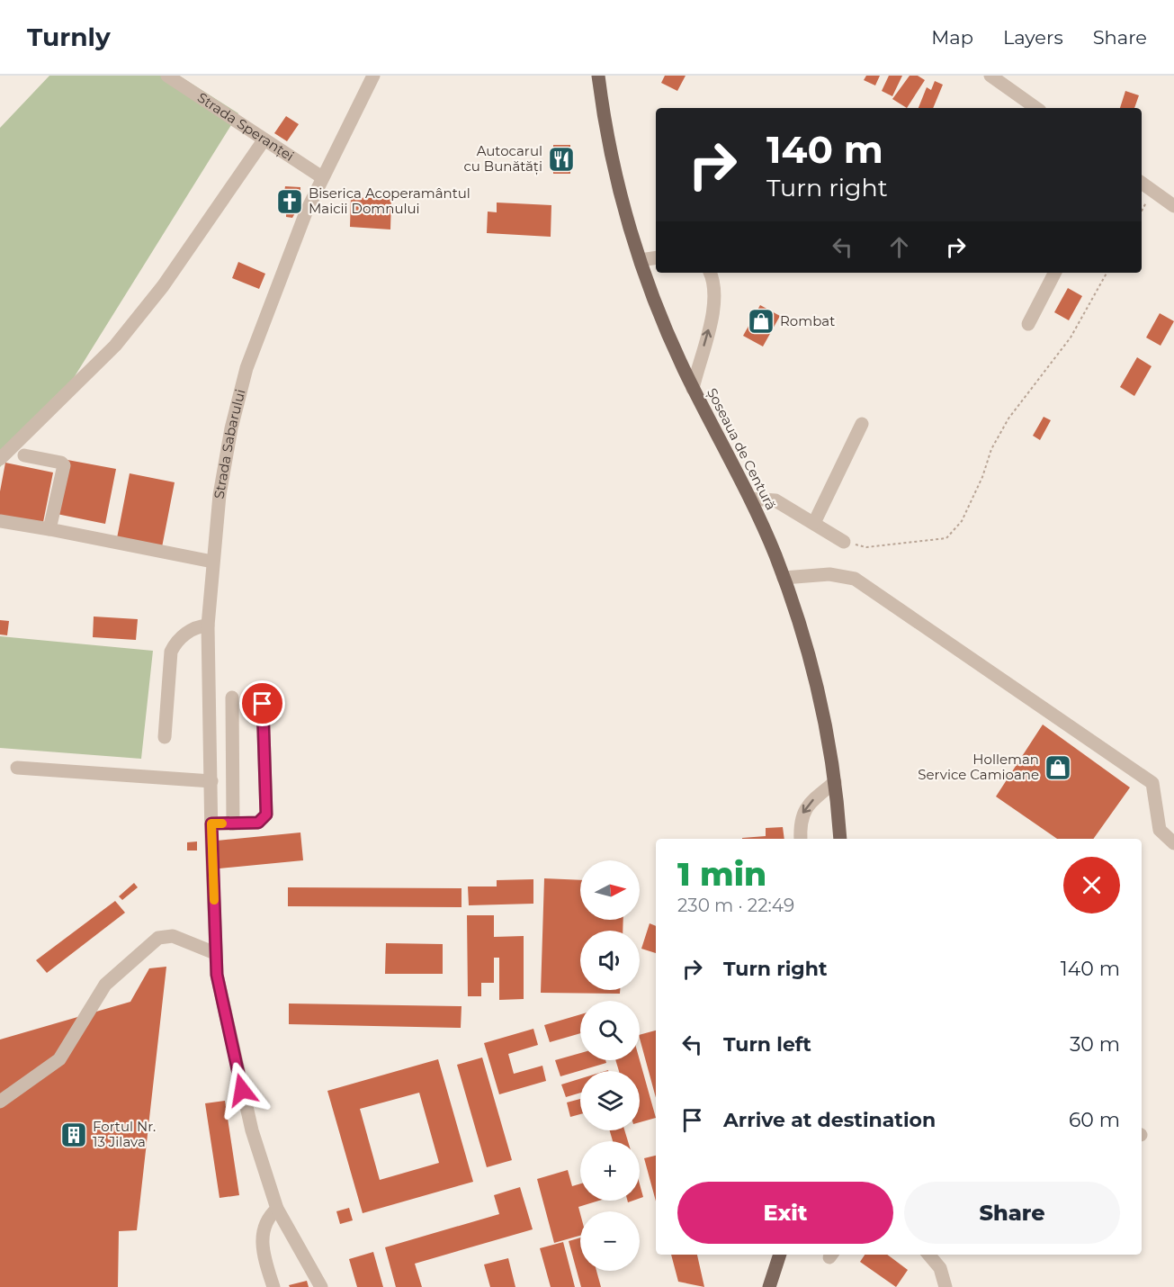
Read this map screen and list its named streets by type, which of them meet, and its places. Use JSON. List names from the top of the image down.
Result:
{
  "streets": {
    "main road": ["Șoseaua de Centură"],
    "street": ["Strada Speranței", "Strada Sabarului"]
  },
  "crossings": [
    ["Strada Speranței", "Strada Sabarului"]
  ],
  "places": {
    "restaurant": ["Autocarul cu Bunătăți"],
    "church": ["Biserica Acoperamântul Maicii Domnului"],
    "shop": ["Rombat", "Holleman Service Camioane"],
    "building": ["Fortul Nr. 13 Jilava"]
  },
  "north": "right",
  "page": {
    "header": "Turnly",
    "nav": ["Map", "Layers", "Share"],
    "turn": ["140 m", "Turn right"],
    "heading": ["1 min", "230 m · 22:49"],
    "map_buttons": ["+", "−"],
    "list": [
      {
        "name": "Turn right",
        "value": "140 m"
      },
      {
        "name": "Turn left",
        "value": "30 m"
      },
      {
        "name": "Arrive at destination",
        "value": "60 m"
      }
    ],
    "buttons": ["Exit", "Share"]
  }
}
